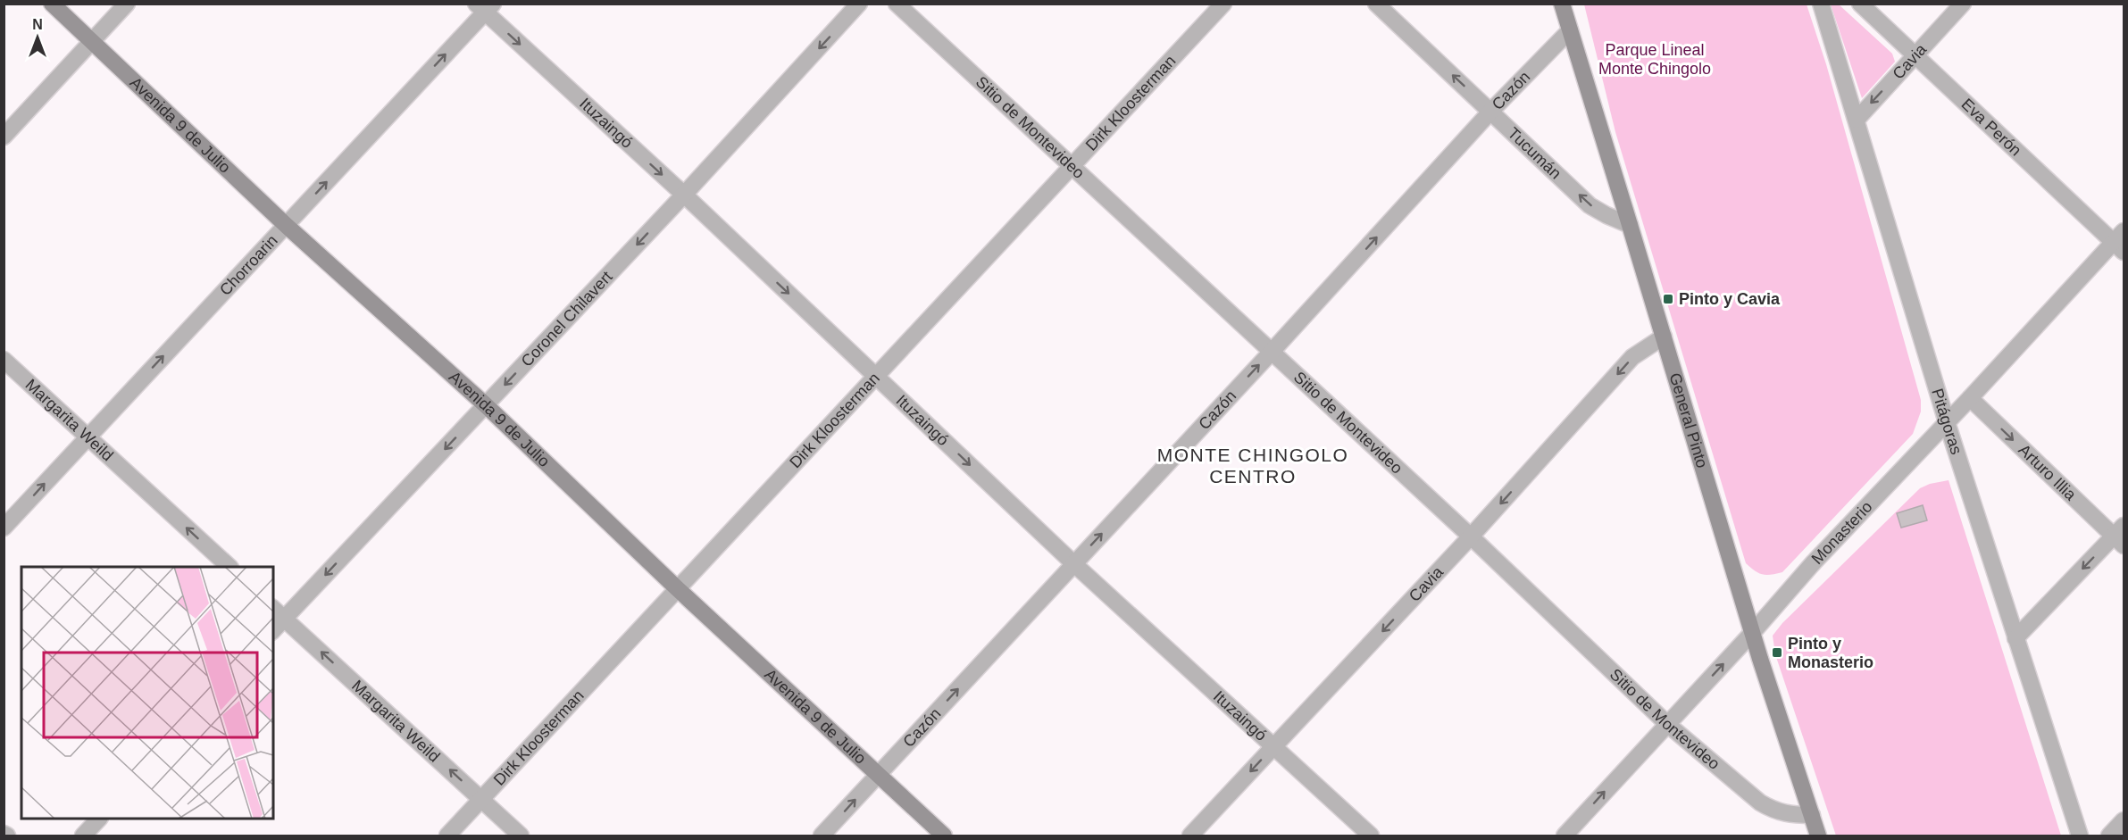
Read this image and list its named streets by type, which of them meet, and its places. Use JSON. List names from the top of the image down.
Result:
{
  "streets": {
    "street": [
      "Cavia",
      "Cazón",
      "Dirk Kloosterman",
      "Ituzaingó",
      "Avenida 9 de Julio",
      "Sitio de Montevideo",
      "Eva Perón",
      "Tucumán",
      "Chorroarin",
      "Coronel Chilavert",
      "Margarita Weild",
      "General Pinto",
      "Pitágoras",
      "Arturo Illia",
      "Monasterio"
    ]
  },
  "crossings": [
    ["Cavia", "Ituzaingó"],
    ["Cavia", "Sitio de Montevideo"],
    ["Cavia", "Eva Perón"],
    ["Cavia", "General Pinto"],
    ["Cavia", "Pitágoras"],
    ["Cazón", "Ituzaingó"],
    ["Cazón", "Avenida 9 de Julio"],
    ["Cazón", "Sitio de Montevideo"],
    ["Cazón", "Tucumán"],
    ["Cazón", "General Pinto"],
    ["Dirk Kloosterman", "Ituzaingó"],
    ["Dirk Kloosterman", "Avenida 9 de Julio"],
    ["Dirk Kloosterman", "Sitio de Montevideo"],
    ["Dirk Kloosterman", "Margarita Weild"],
    ["Ituzaingó", "Chorroarin"],
    ["Ituzaingó", "Coronel Chilavert"],
    ["Avenida 9 de Julio", "Chorroarin"],
    ["Avenida 9 de Julio", "Coronel Chilavert"],
    ["Sitio de Montevideo", "General Pinto"],
    ["Sitio de Montevideo", "Monasterio"],
    ["Eva Perón", "Monasterio"],
    ["Tucumán", "General Pinto"],
    ["Chorroarin", "Margarita Weild"],
    ["Coronel Chilavert", "Margarita Weild"],
    ["General Pinto", "Monasterio"],
    ["Pitágoras", "Monasterio"],
    ["Arturo Illia", "Monasterio"]
  ],
  "one_way": [
    "Cavia",
    "Cazón",
    "Ituzaingó",
    "Tucumán",
    "Chorroarin",
    "Coronel Chilavert",
    "Margarita Weild",
    "Arturo Illia"
  ],
  "districts": ["MONTE CHINGOLO CENTRO"],
  "parks": ["Parque Lineal Monte Chingolo"],
  "places": {
    "transit": ["Pinto y Cavia", "Pinto y Monasterio"]
  },
  "north": "top"
}
